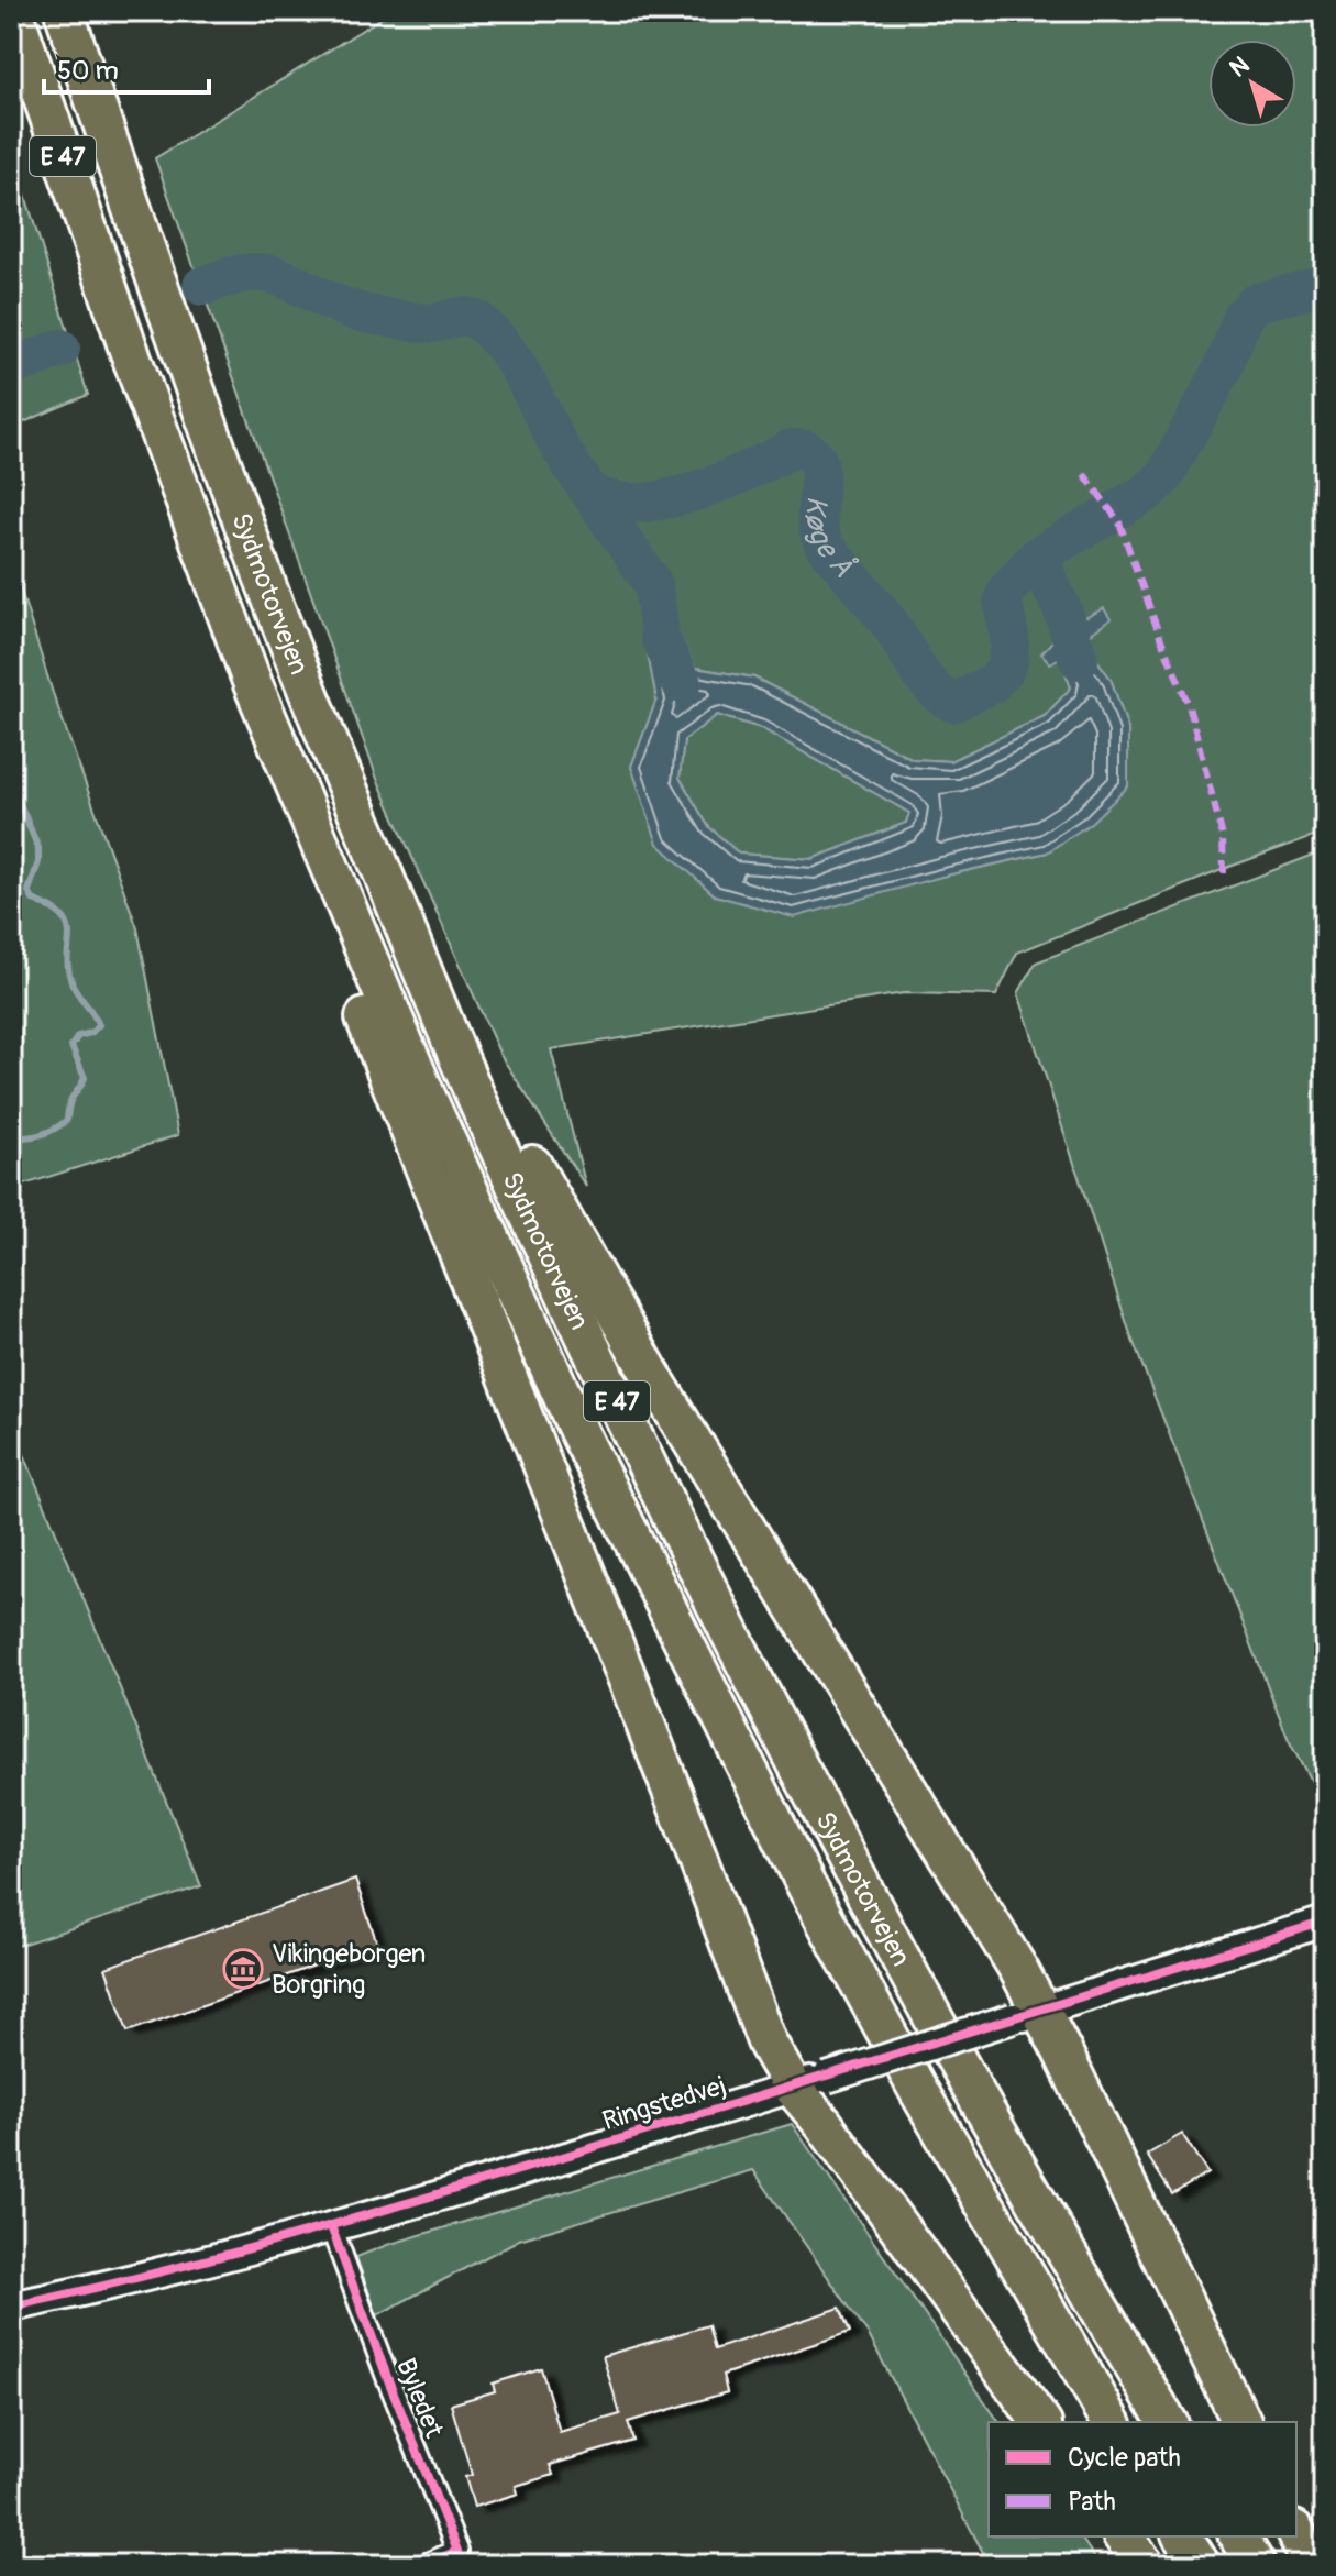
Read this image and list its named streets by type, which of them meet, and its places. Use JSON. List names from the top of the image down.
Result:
{
  "streets": {
    "highway": ["E 47", "Sydmotorvejen"],
    "main road": ["Ringstedvej"],
    "street": ["Byledet"]
  },
  "crossings": [
    ["Ringstedvej", "Byledet"]
  ],
  "water": ["Køge Å"],
  "places": {
    "museum": ["Vikingeborgen Borgring"]
  },
  "legend": ["Cycle path", "Path"],
  "scale_bar": "50 m",
  "north": "top left"
}
